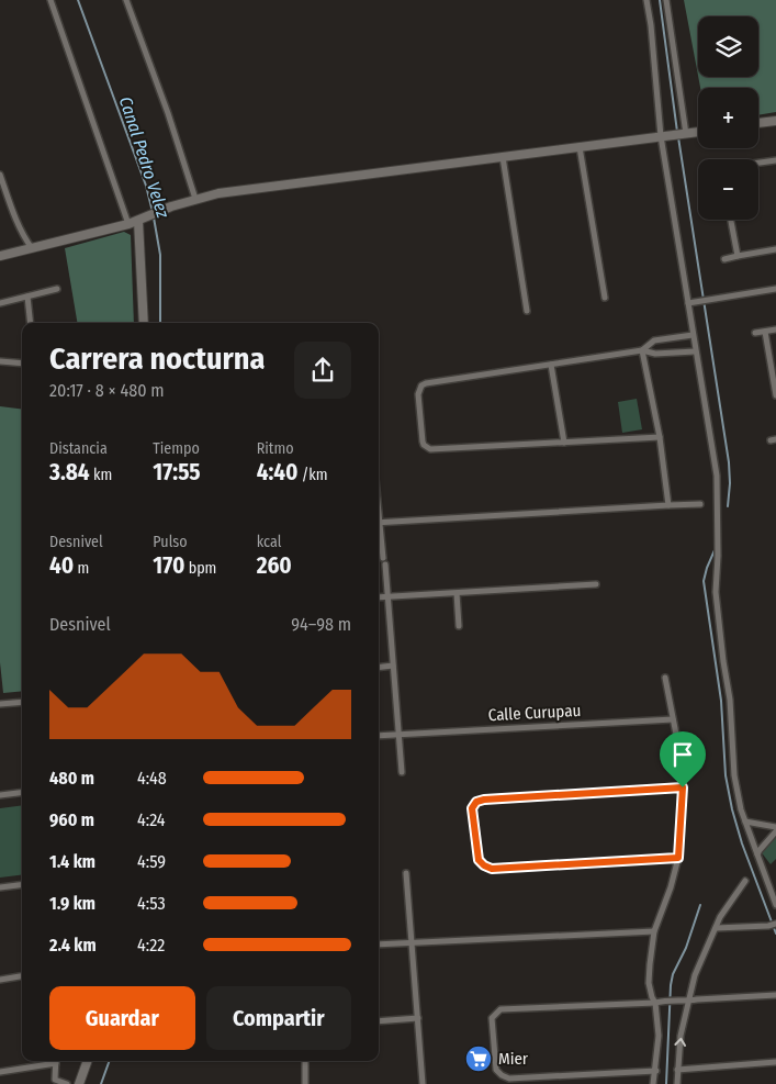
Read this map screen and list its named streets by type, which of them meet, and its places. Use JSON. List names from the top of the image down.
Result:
{
  "streets": {
    "street": ["Calle Curupau"]
  },
  "water": ["Canal Pedro Velez"],
  "places": {
    "supermarket": ["Mier"]
  },
  "page": {
    "map_buttons": ["+", "−"],
    "heading": ["Carrera nocturna", "20:17 · 8 × 480 m"],
    "stats": [
      ["Distancia", "3.84 km"],
      ["Tiempo", "17:55"],
      ["Ritmo", "4:40 /km"],
      ["Desnivel", "40 m"],
      ["Pulso", "170 bpm"],
      ["kcal", "260"]
    ],
    "chart": ["Desnivel", "94–98 m"],
    "list": [
      {
        "name": "480 m",
        "note": "4:48"
      },
      {
        "name": "960 m",
        "note": "4:24"
      },
      {
        "name": "1.4 km",
        "note": "4:59"
      },
      {
        "name": "1.9 km",
        "note": "4:53"
      },
      {
        "name": "2.4 km",
        "note": "4:22"
      }
    ],
    "buttons": ["Guardar", "Compartir"]
  }
}
